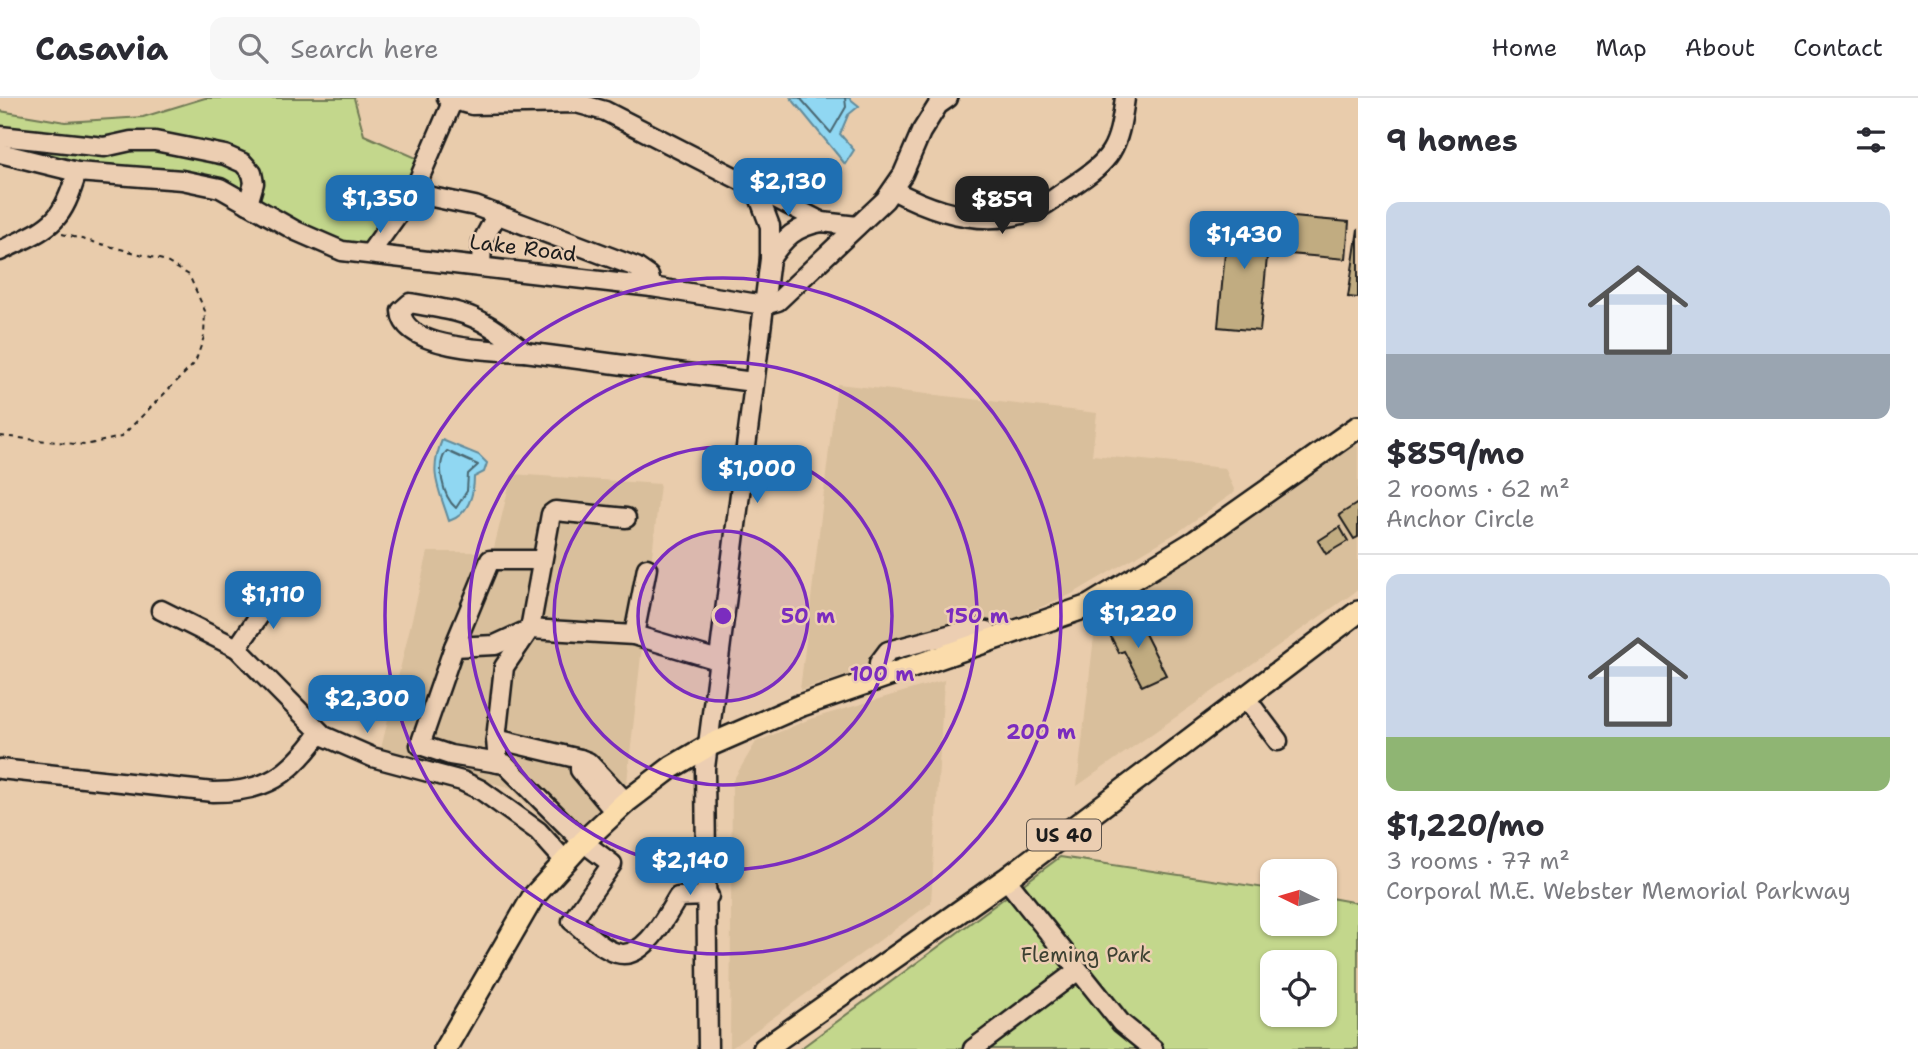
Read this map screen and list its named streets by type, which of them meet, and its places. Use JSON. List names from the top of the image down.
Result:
{
  "streets": {
    "main road": ["US 40"],
    "street": ["Lake Road"]
  },
  "parks": ["Fleming Park"],
  "north": "left",
  "page": {
    "header": "Casavia",
    "search": "Search here",
    "nav": [
      "Home",
      "Map",
      "About",
      "Contact"
    ],
    "heading": "9 homes",
    "price": [
      "$2,130",
      "$1,350",
      "$859",
      "$1,430",
      "$1,000",
      "$1,110",
      "$1,220",
      "$2,300",
      "$2,140"
    ],
    "list": [
      {
        "name": "$859/mo",
        "note": "2 rooms · 62 m² · Anchor Circle"
      },
      {
        "name": "$1,220/mo",
        "note": "3 rooms · 77 m² · Corporal M.E. Webster Memorial Parkway"
      }
    ]
  },
  "rings": [
    "50 m",
    "150 m",
    "100 m",
    "200 m"
  ]
}
